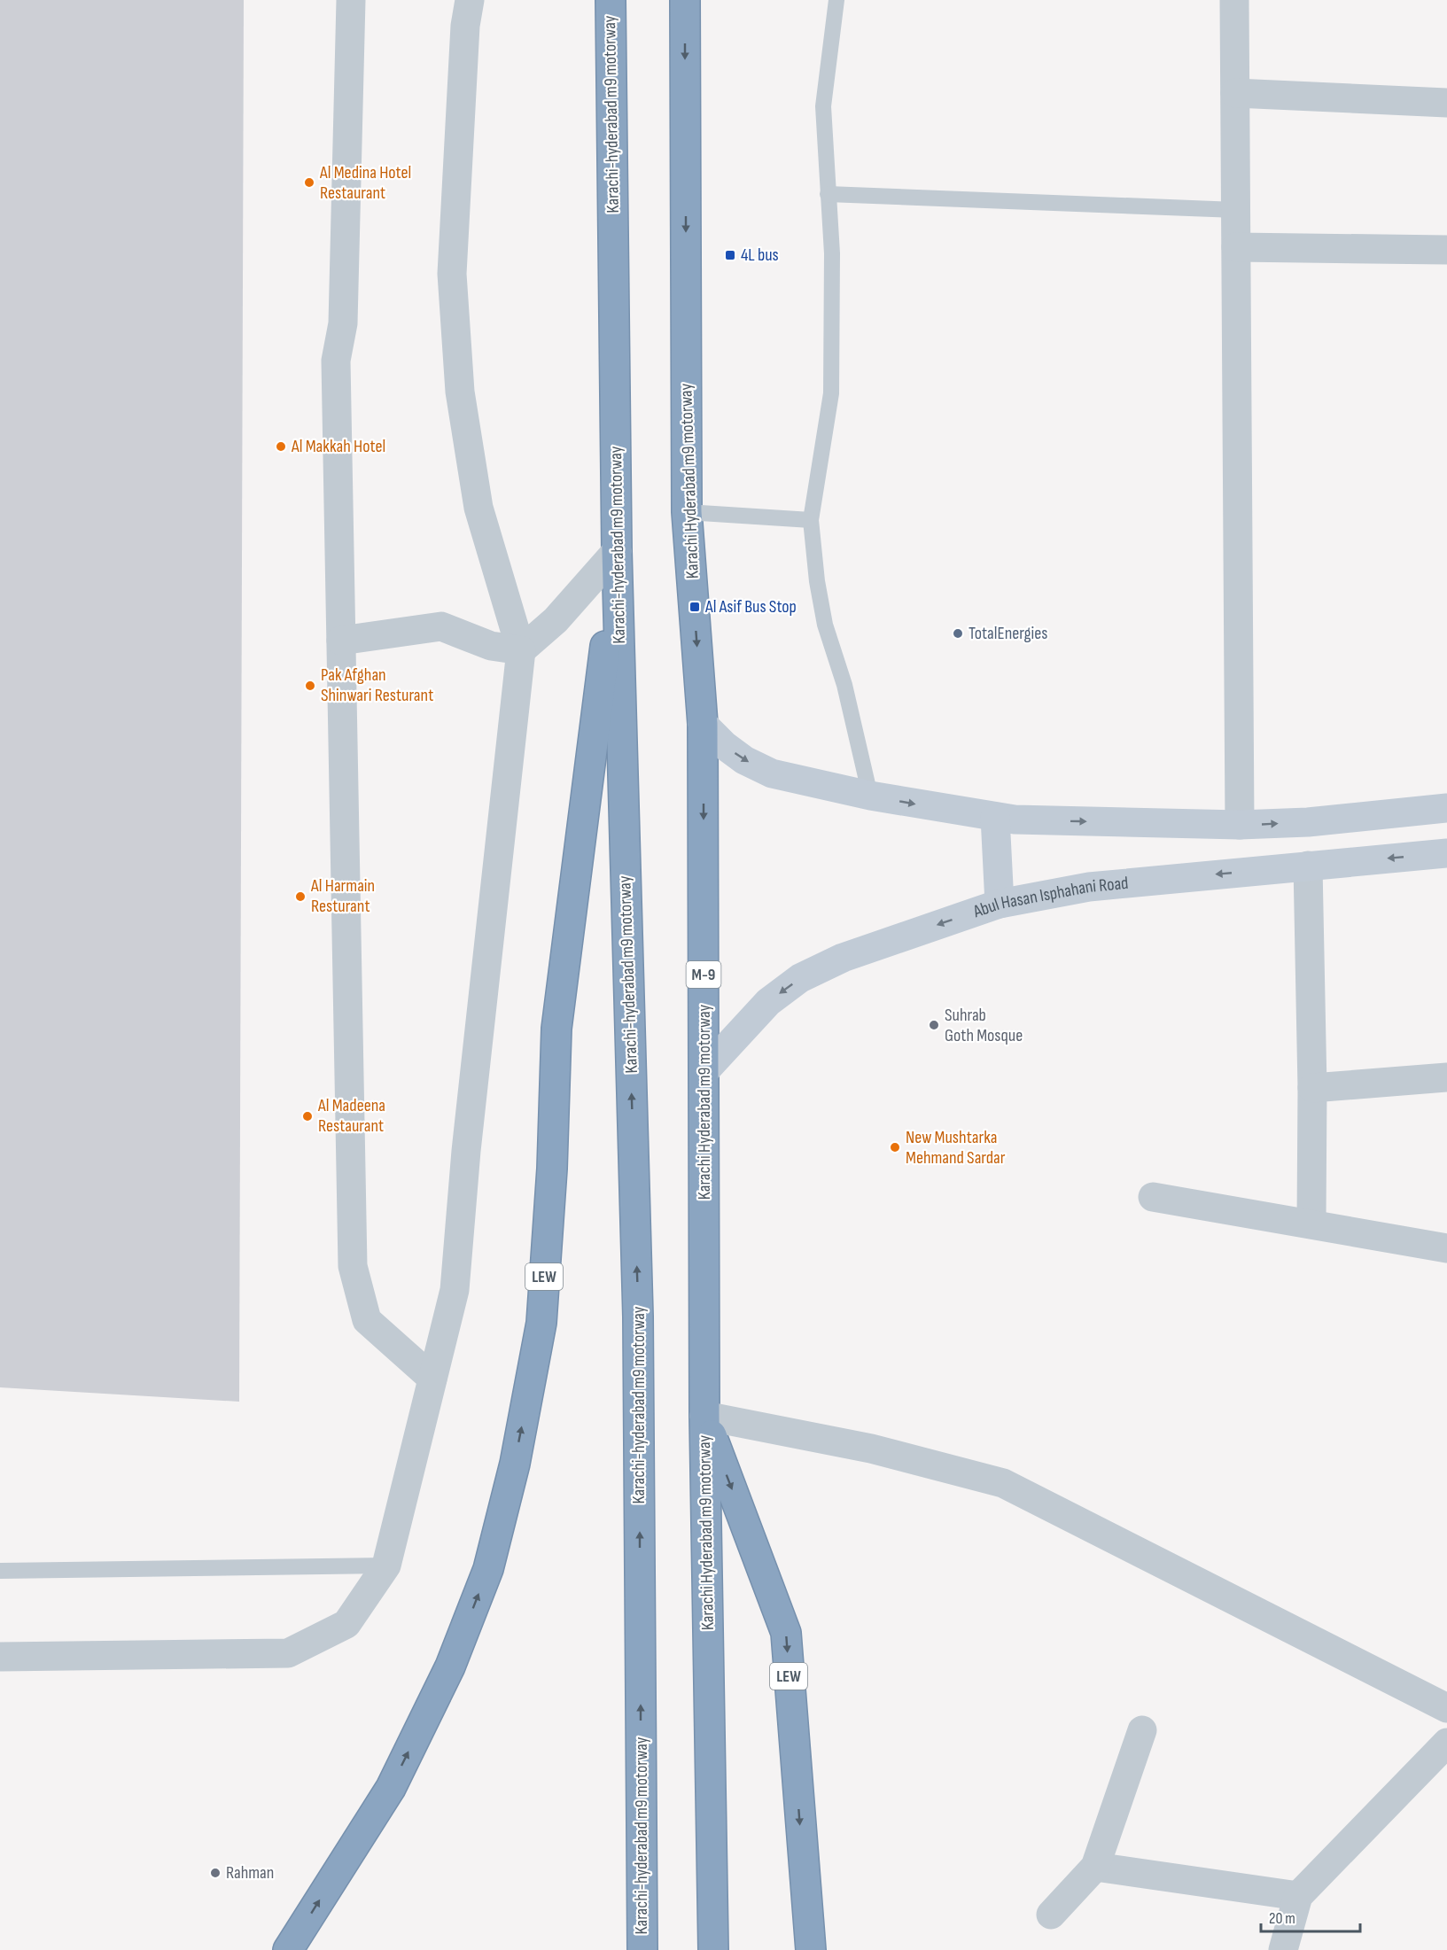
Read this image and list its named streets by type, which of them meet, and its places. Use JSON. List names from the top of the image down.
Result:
{
  "streets": {
    "highway": [
      "Karachi-hyderabad m9 motorway",
      "Karachi Hyderabad m9 motorway",
      "M-9",
      "LEW"
    ],
    "main road": ["Abul Hasan Isphahani Road"]
  },
  "crossings": [
    ["Karachi-hyderabad m9 motorway", "LEW"],
    ["Karachi Hyderabad m9 motorway", "Abul Hasan Isphahani Road"],
    ["Karachi Hyderabad m9 motorway", "LEW"]
  ],
  "places": {
    "other": [
      "Al Medina Hotel Restaurant",
      "Al Makkah Hotel",
      "TotalEnergies",
      "Pak Afghan Shinwari Resturant",
      "Al Harmain Resturant",
      "Suhrab Goth Mosque",
      "Al Madeena Restaurant",
      "New Mushtarka Mehmand Sardar",
      "Rahman"
    ],
    "transit": ["4L bus", "Al Asif Bus Stop"]
  },
  "scale_bar": "20 m"
}
